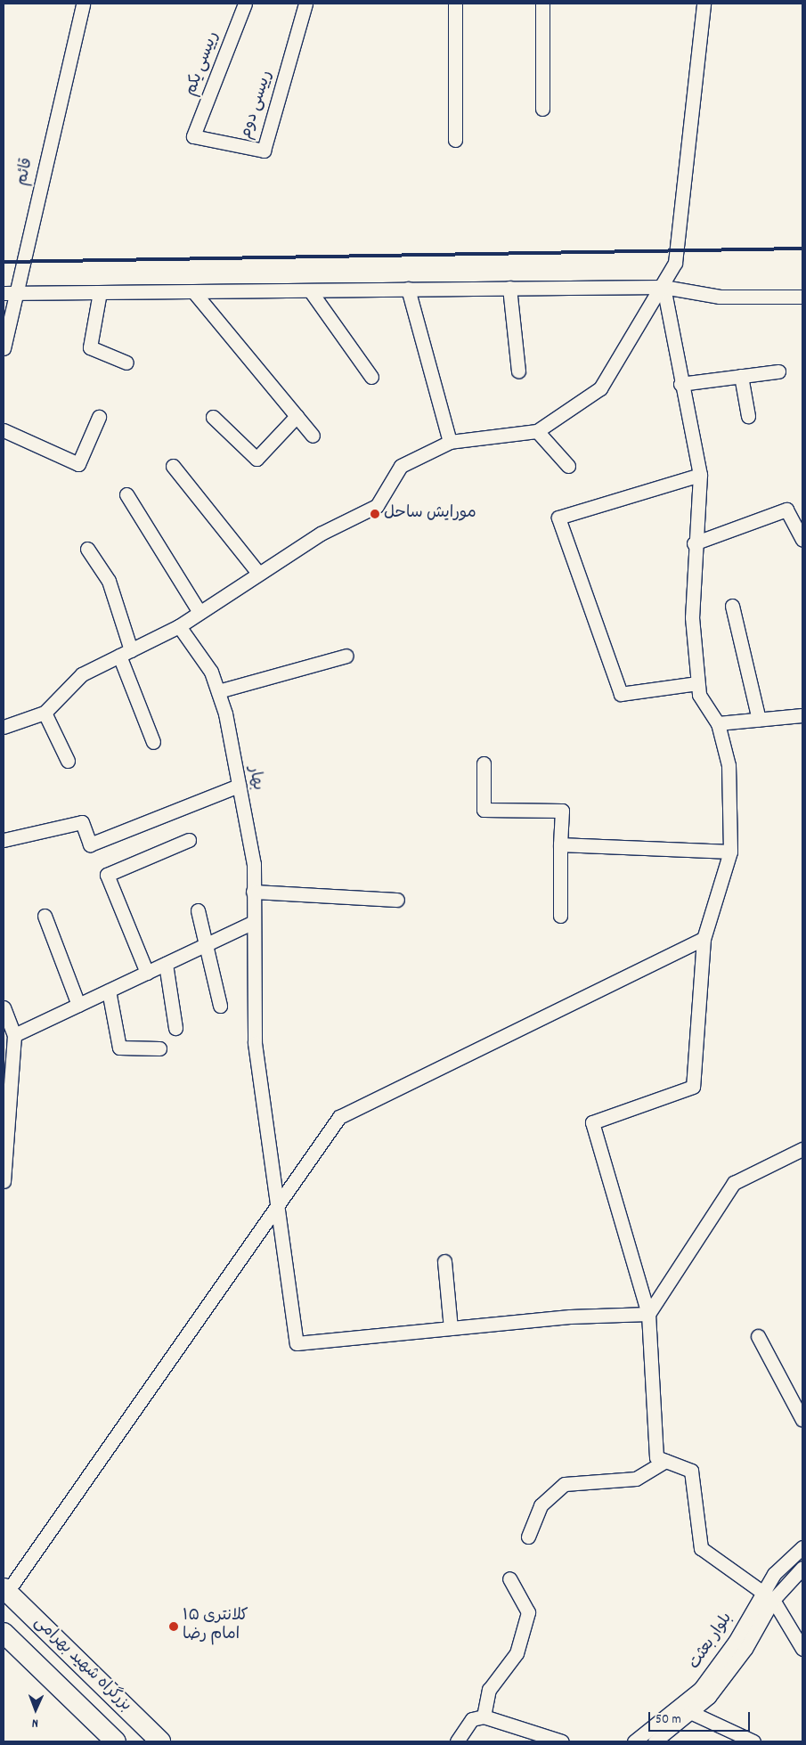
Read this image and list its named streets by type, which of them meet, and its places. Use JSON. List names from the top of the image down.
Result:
{
  "streets": {
    "highway": ["بزرگراه شهید بهرامی"],
    "street": [
      "رییسی یکم",
      "رییسی دوم",
      "قائم",
      "بهار",
      "بلوار بعثت"
    ]
  },
  "crossings": [
    ["رییسی یکم", "رییسی دوم"]
  ],
  "places": ["مورایش ساحل", "کلانتری ۱۵ امام رضا"],
  "scale_bar": "50 m",
  "north": "bottom"
}
